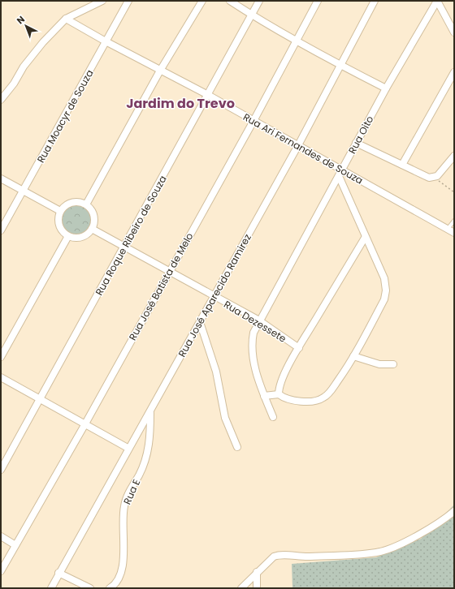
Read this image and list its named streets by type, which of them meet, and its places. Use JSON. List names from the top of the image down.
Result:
{
  "streets": {
    "street": [
      "Rua Moacyr de Souza",
      "Rua Oito",
      "Rua Ari Fernandes de Souza",
      "Rua Roque Ribeiro de Souza",
      "Rua José Batista de Melo",
      "Rua José Aparecido Ramirez",
      "Rua Dezessete",
      "Rua E"
    ]
  },
  "crossings": [
    ["Rua Moacyr de Souza", "Rua Ari Fernandes de Souza"],
    ["Rua Oito", "Rua Ari Fernandes de Souza"],
    ["Rua Oito", "Rua Dezessete"],
    ["Rua Ari Fernandes de Souza", "Rua Roque Ribeiro de Souza"],
    ["Rua Ari Fernandes de Souza", "Rua José Batista de Melo"],
    ["Rua Ari Fernandes de Souza", "Rua José Aparecido Ramirez"],
    ["Rua Roque Ribeiro de Souza", "Rua Dezessete"],
    ["Rua José Batista de Melo", "Rua Dezessete"],
    ["Rua José Aparecido Ramirez", "Rua Dezessete"],
    ["Rua José Aparecido Ramirez", "Rua E"]
  ],
  "districts": ["Jardim do Trevo"],
  "north": "top left"
}
